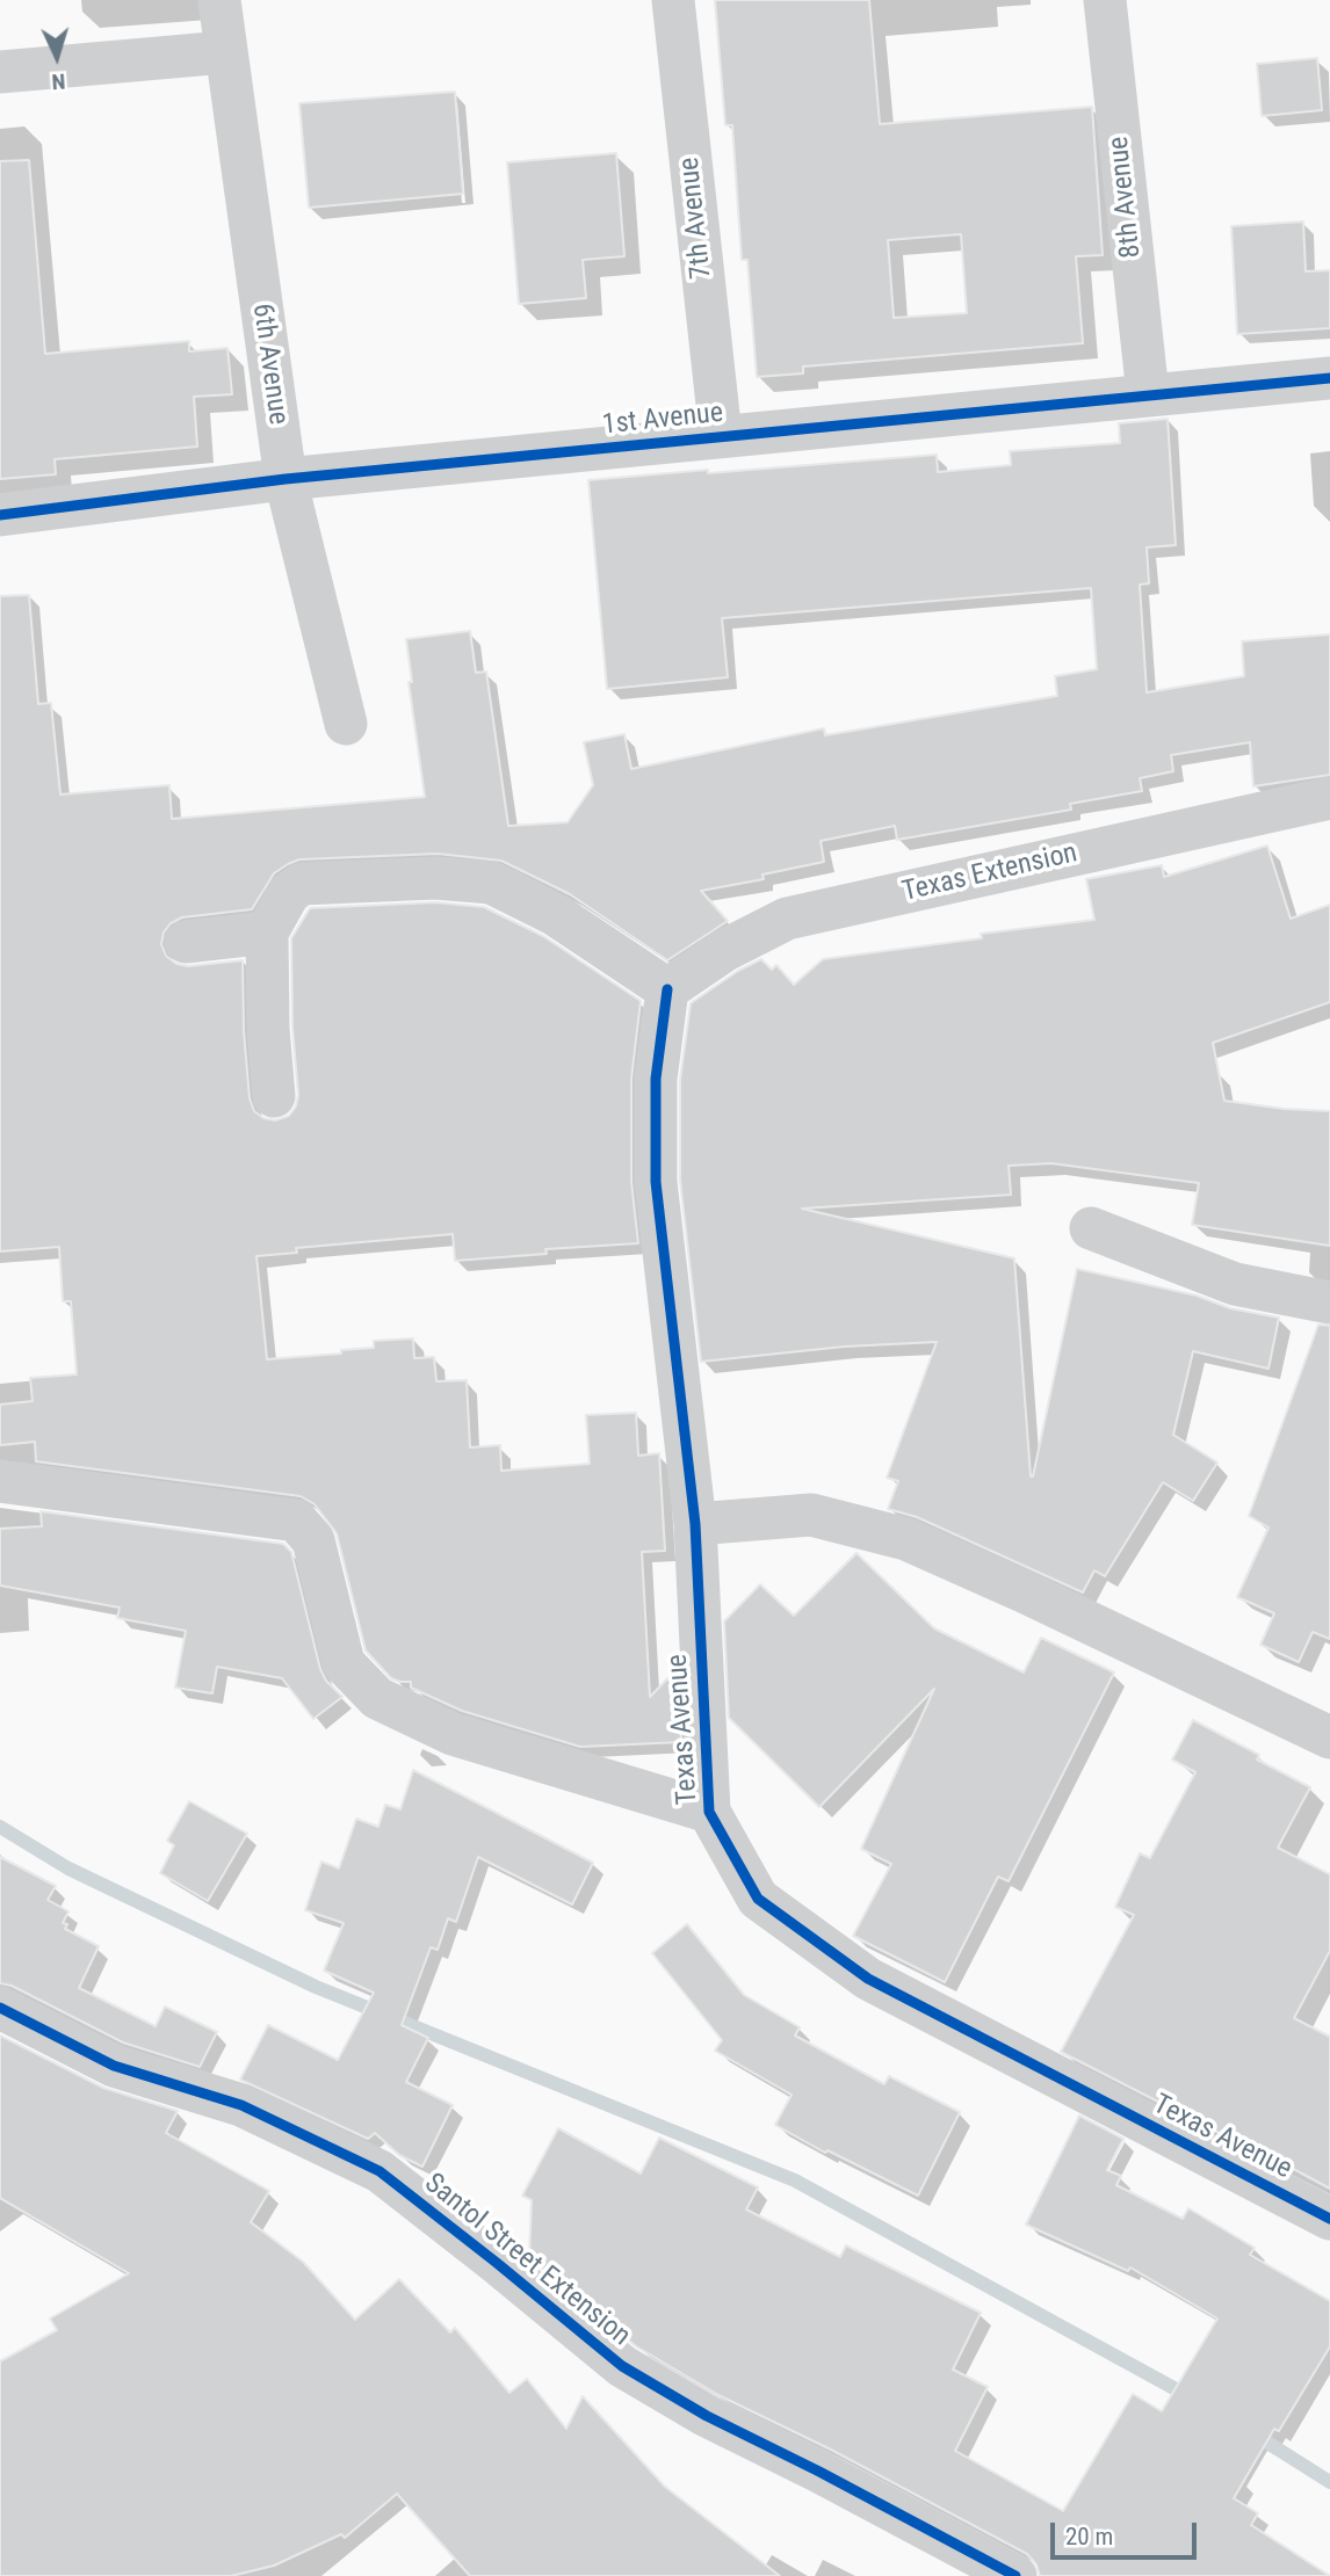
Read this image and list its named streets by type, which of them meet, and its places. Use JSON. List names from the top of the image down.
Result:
{
  "streets": {
    "street": [
      "8th Avenue",
      "7th Avenue",
      "6th Avenue",
      "1st Avenue",
      "Texas Extension",
      "Texas Avenue",
      "Santol Street Extension"
    ]
  },
  "crossings": [
    ["8th Avenue", "1st Avenue"],
    ["7th Avenue", "1st Avenue"],
    ["6th Avenue", "1st Avenue"],
    ["Texas Extension", "Texas Avenue"]
  ],
  "scale_bar": "20 m",
  "north": "bottom"
}
